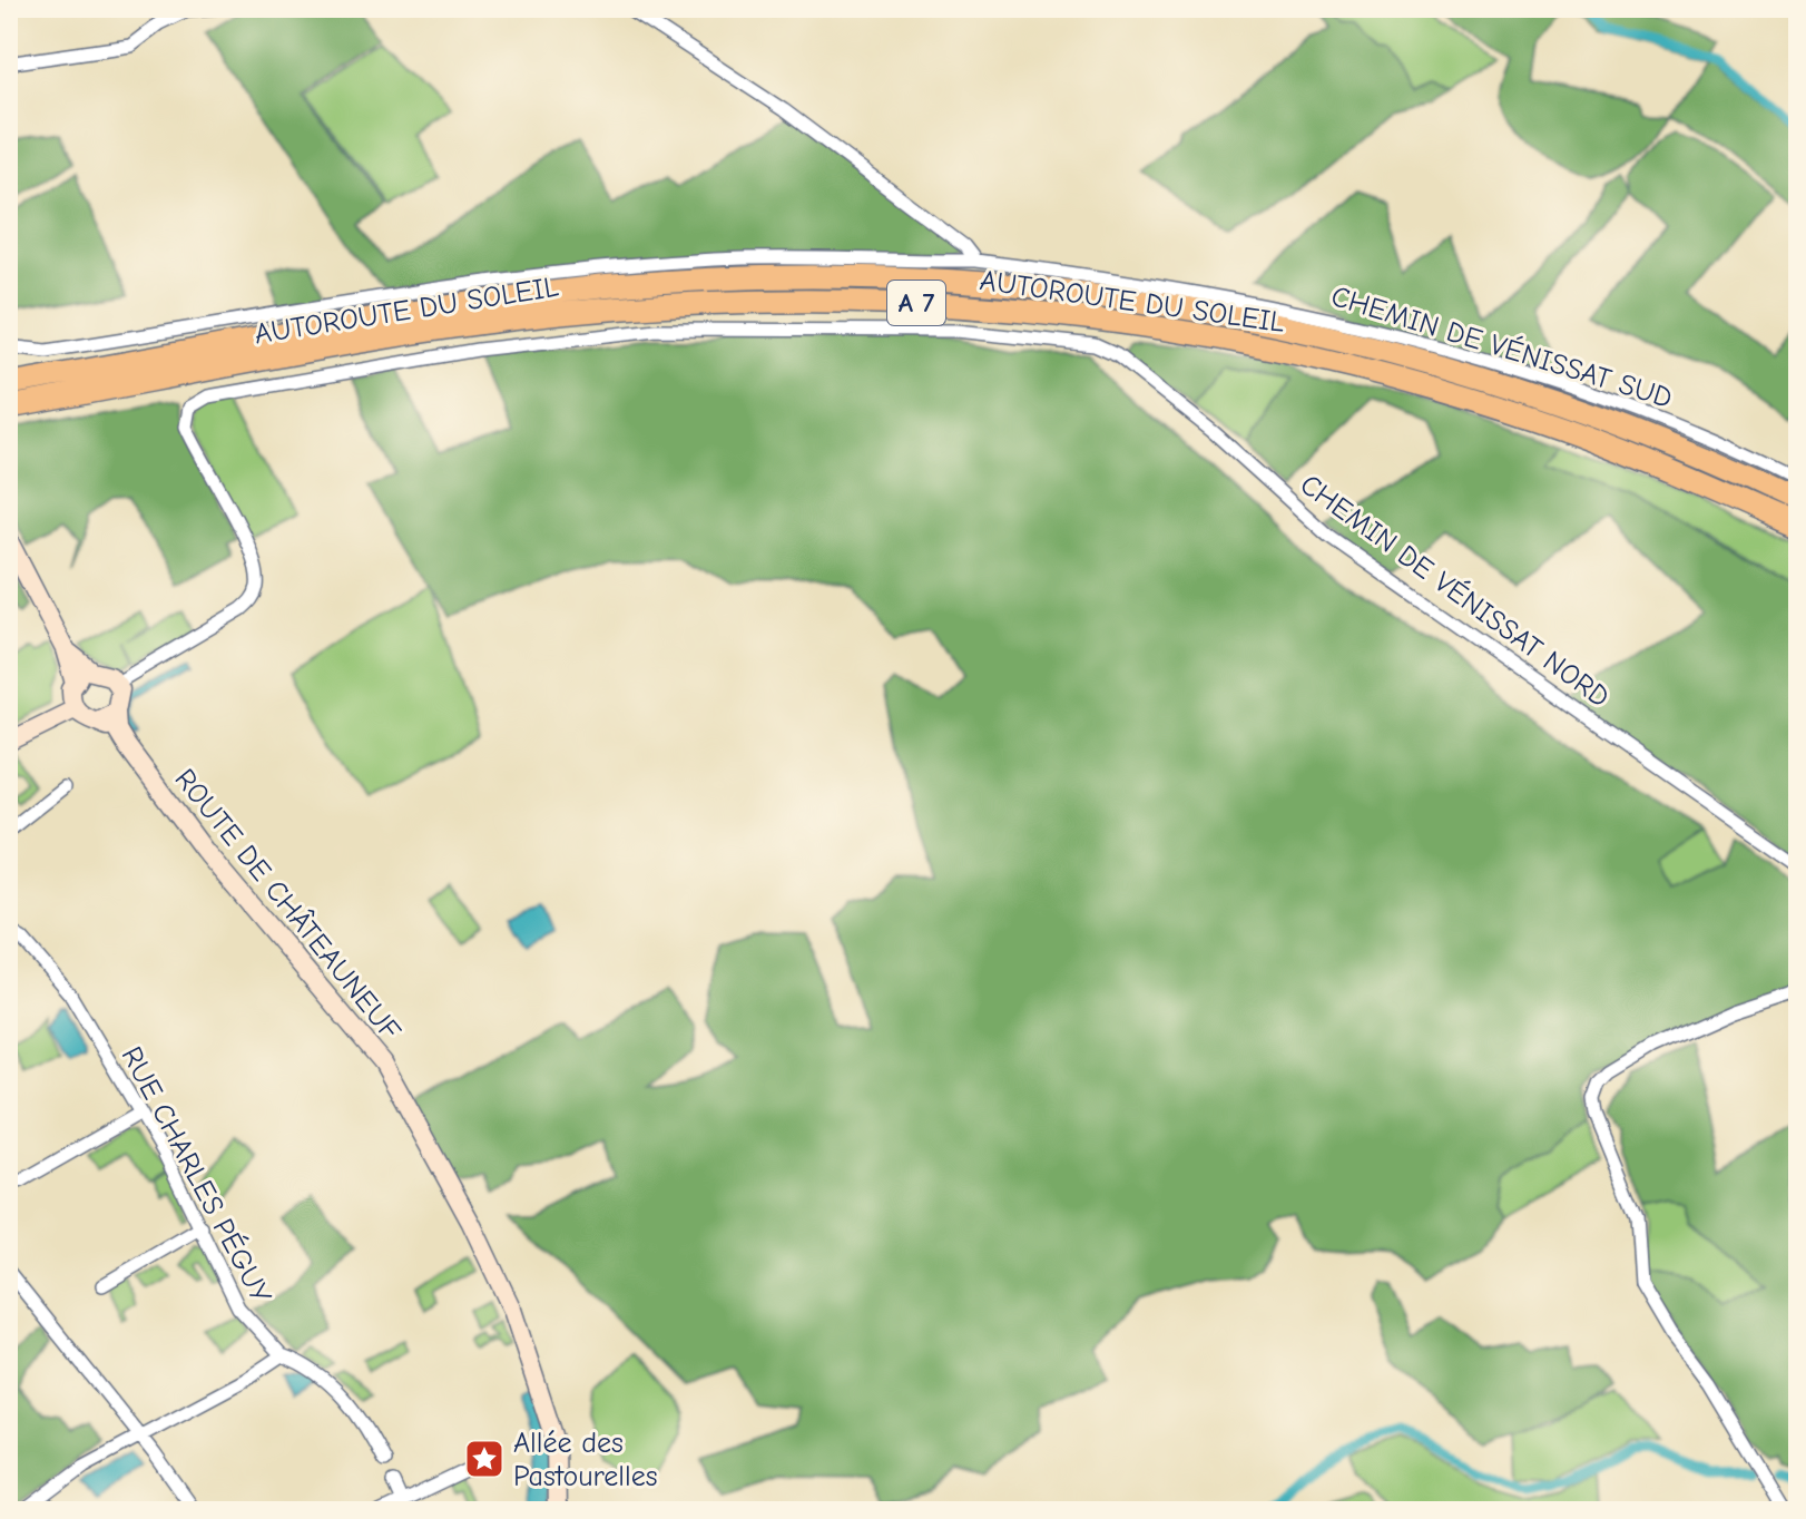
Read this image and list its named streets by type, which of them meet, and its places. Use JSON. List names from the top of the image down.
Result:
{
  "streets": {
    "highway": ["AUTOROUTE DU SOLEIL", "A 7"],
    "main road": ["ROUTE DE CHÂTEAUNEUF"],
    "street": ["CHEMIN DE VÉNISSAT SUD", "CHEMIN DE VÉNISSAT NORD", "RUE CHARLES PÉGUY"]
  },
  "crossings": [
    ["CHEMIN DE VÉNISSAT NORD", "ROUTE DE CHÂTEAUNEUF"]
  ],
  "places": {
    "place": ["Allée des Pastourelles"]
  }
}
